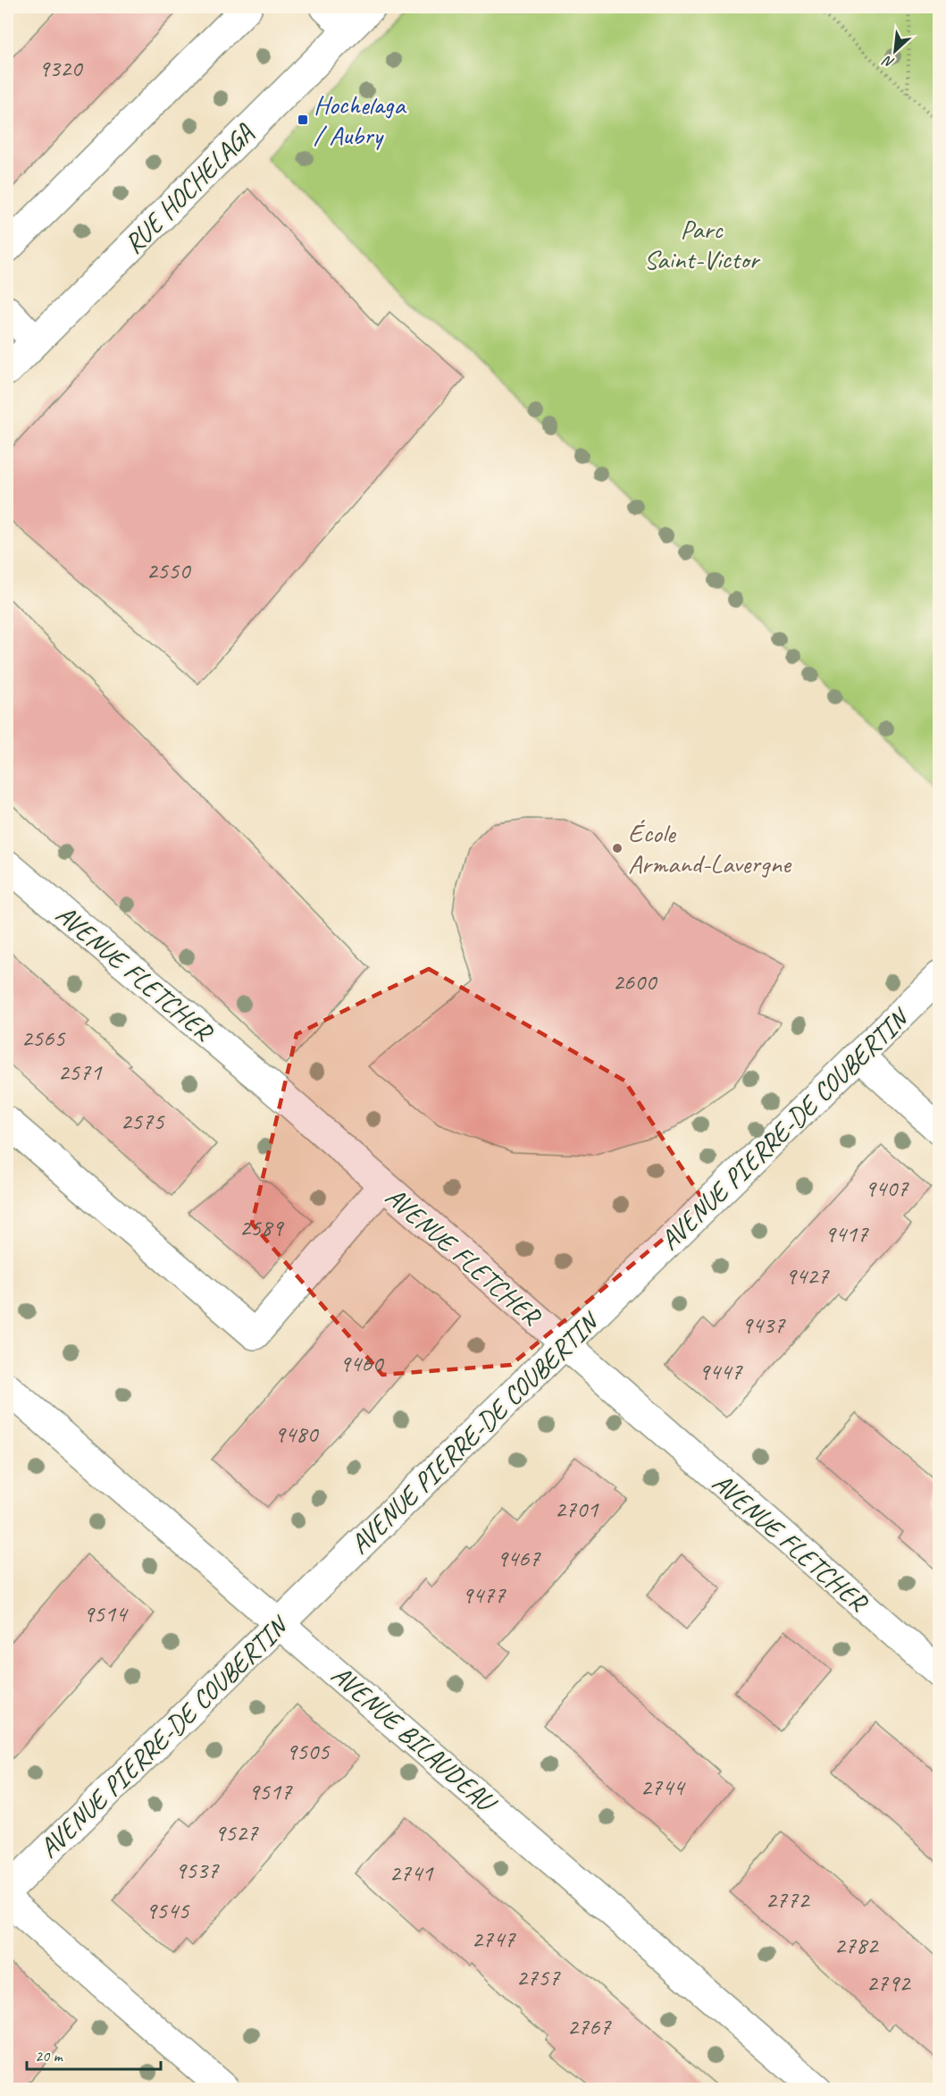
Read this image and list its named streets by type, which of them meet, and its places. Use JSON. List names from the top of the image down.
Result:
{
  "streets": {
    "street": [
      "RUE HOCHELAGA",
      "AVENUE FLETCHER",
      "AVENUE PIERRE-DE COUBERTIN",
      "AVENUE BILAUDEAU"
    ]
  },
  "crossings": [
    ["AVENUE FLETCHER", "AVENUE PIERRE-DE COUBERTIN"],
    ["AVENUE PIERRE-DE COUBERTIN", "AVENUE BILAUDEAU"]
  ],
  "parks": ["Parc Saint-Victor"],
  "places": {
    "transit": ["Hochelaga / Aubry"],
    "other": ["École Armand-Lavergne"]
  },
  "house_numbers": [
    "9320",
    "2550",
    "2600",
    "2565",
    "2571",
    "2575",
    "9407",
    "2589",
    "9417",
    "9427",
    "9437",
    "9460",
    "9447",
    "9480",
    "2701",
    "9467",
    "9477",
    "9514",
    "9505",
    "2744",
    "9517",
    "9527",
    "9537",
    "2741",
    "2772",
    "9545",
    "2747",
    "2782",
    "2757",
    "2792",
    "2767"
  ],
  "scale_bar": "20 m",
  "north": "bottom left"
}
